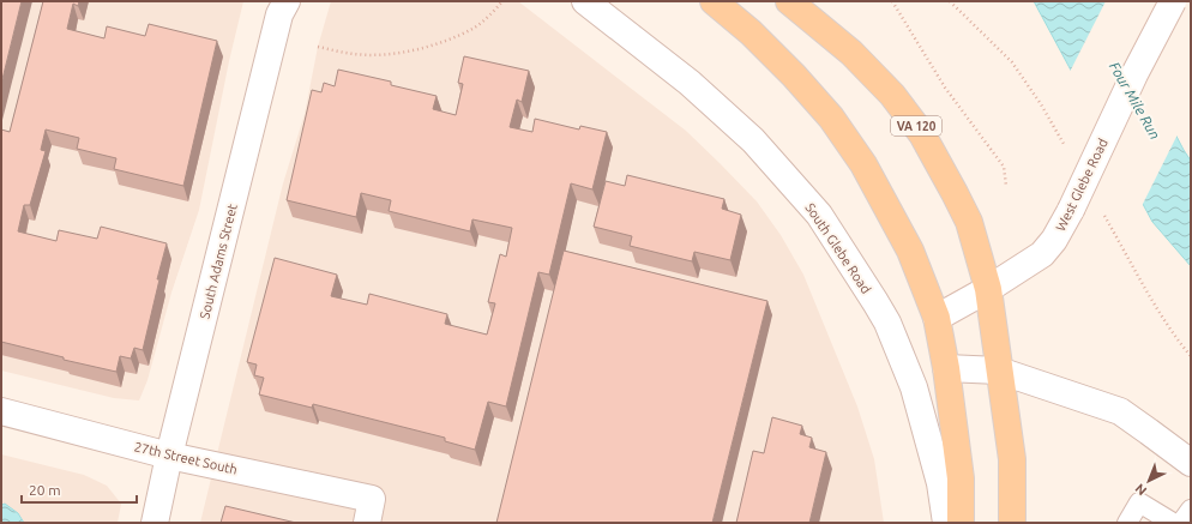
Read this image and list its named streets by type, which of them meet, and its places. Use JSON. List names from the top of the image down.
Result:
{
  "streets": {
    "main road": ["VA 120"],
    "street": [
      "West Glebe Road",
      "South Glebe Road",
      "South Adams Street",
      "27th Street South"
    ]
  },
  "crossings": [
    ["VA 120", "West Glebe Road"],
    ["South Adams Street", "27th Street South"]
  ],
  "water": ["Four Mile Run"],
  "scale_bar": "20 m",
  "north": "bottom left"
}
